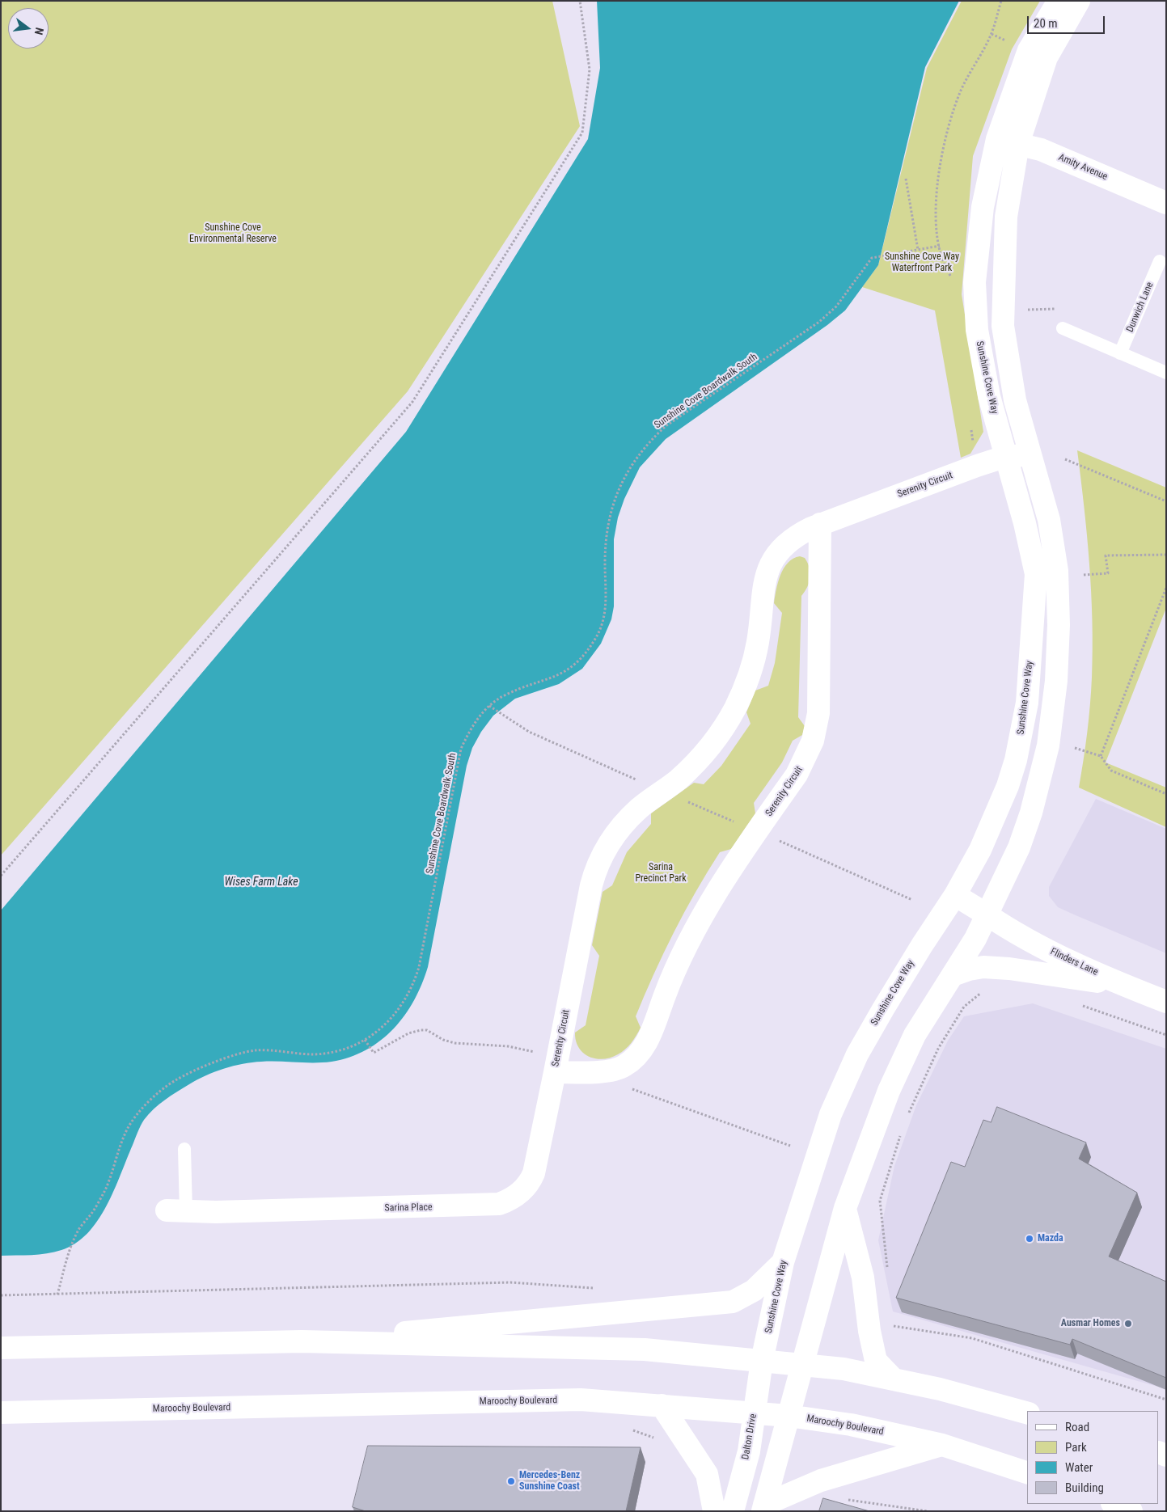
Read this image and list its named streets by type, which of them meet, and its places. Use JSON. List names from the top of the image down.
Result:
{
  "streets": {
    "street": [
      "Amity Avenue",
      "Sunshine Cove Way",
      "Serenity Circuit",
      "Flinders Lane",
      "Sarina Place",
      "Maroochy Boulevard",
      "Dalton Drive"
    ],
    "lane": ["Dunwich Lane"],
    "path": ["Sunshine Cove Boardwalk South"]
  },
  "crossings": [
    ["Amity Avenue", "Sunshine Cove Way"],
    ["Sunshine Cove Way", "Serenity Circuit"],
    ["Sunshine Cove Way", "Flinders Lane"],
    ["Sunshine Cove Way", "Dalton Drive"],
    ["Serenity Circuit", "Sarina Place"],
    ["Maroochy Boulevard", "Dalton Drive"]
  ],
  "water": ["Wises Farm Lake"],
  "parks": ["Sunshine Cove Environmental Reserve", "Sunshine Cove Way Waterfront Park", "Sarina Precinct Park"],
  "places": ["Mazda", "Ausmar Homes", "Mercedes-Benz Sunshine Coast"],
  "legend": [
    "Road",
    "Park",
    "Water",
    "Building"
  ],
  "scale_bar": "20 m",
  "north": "right"
}
